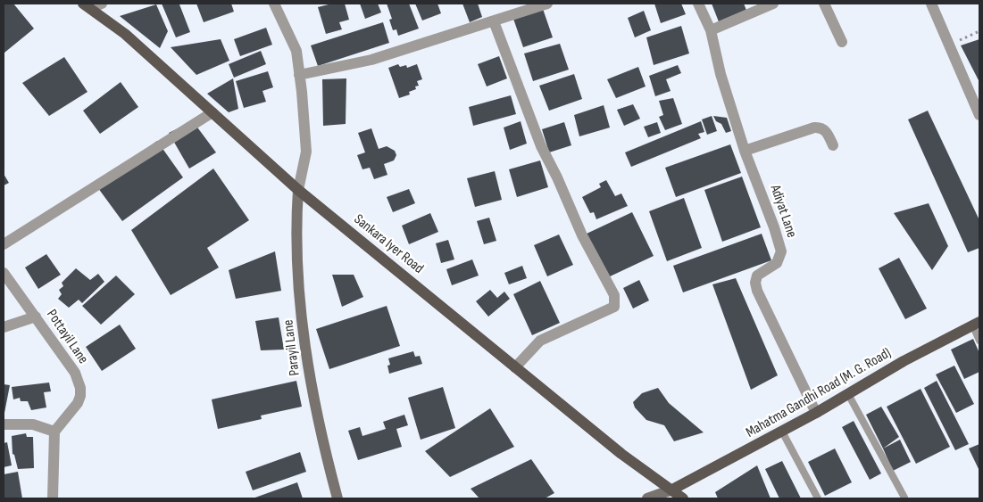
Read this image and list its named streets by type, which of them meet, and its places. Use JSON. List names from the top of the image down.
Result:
{
  "streets": {
    "main road": ["Sankara Iyer Road", "Parayil Lane", "Mahatma Gandhi Road (M. G. Road)"],
    "street": ["Adiyat Lane", "Pottayil Lane"]
  },
  "crossings": [
    ["Adiyat Lane", "Mahatma Gandhi Road (M. G. Road)"],
    ["Sankara Iyer Road", "Parayil Lane"],
    ["Sankara Iyer Road", "Mahatma Gandhi Road (M. G. Road)"]
  ]
}
